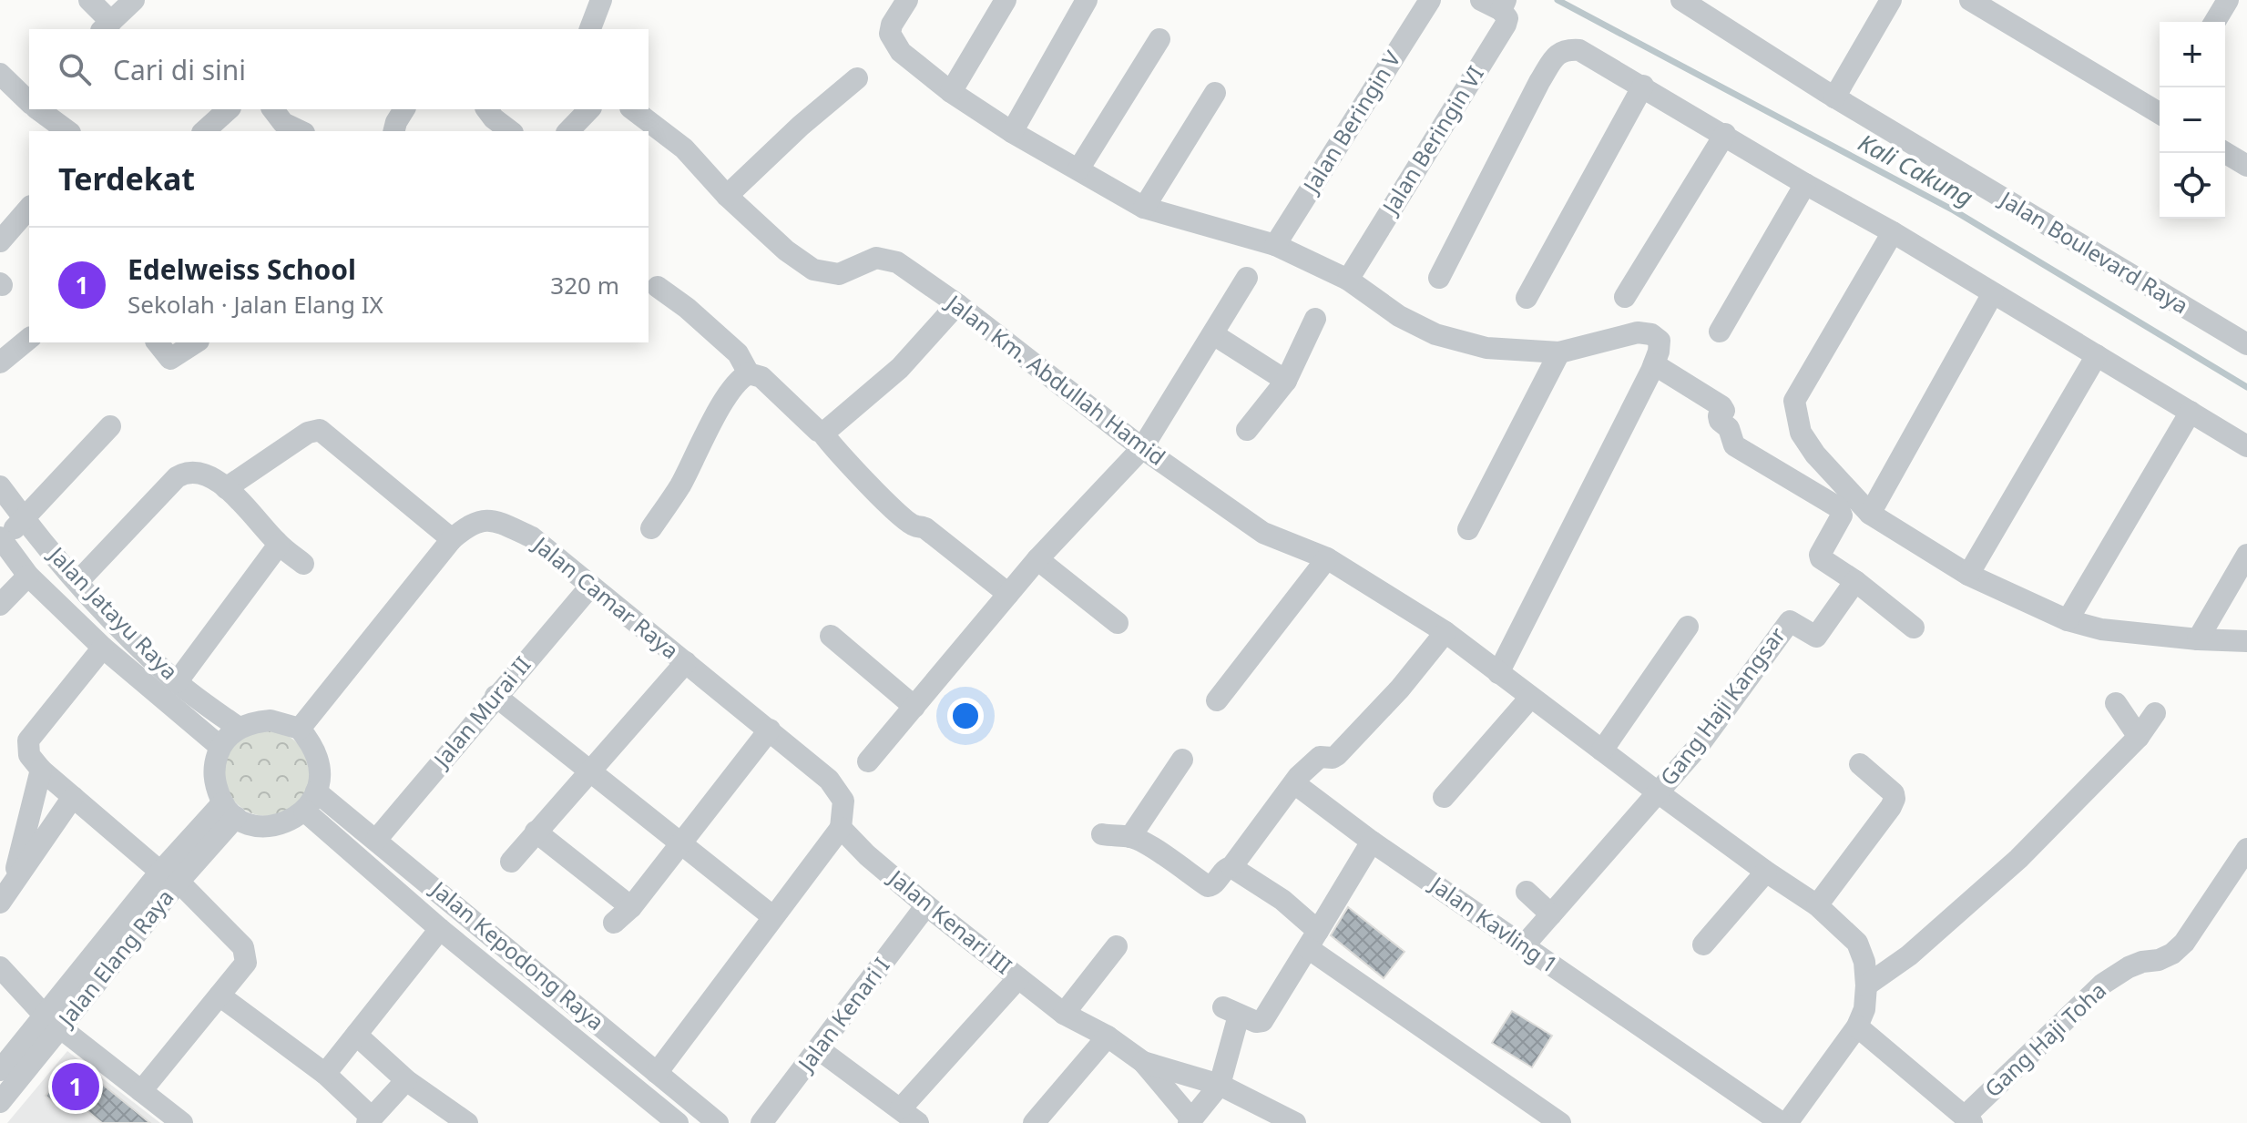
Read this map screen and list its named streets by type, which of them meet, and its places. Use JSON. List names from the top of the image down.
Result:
{
  "streets": {
    "street": [
      "Jalan Beringin V",
      "Jalan Beringin VI",
      "Jalan Boulevard Raya",
      "Jalan Km. Abdullah Hamid",
      "Jalan Camar Raya",
      "Jalan Jatayu Raya",
      "Gang Haji Kangsar",
      "Jalan Murai II",
      "Jalan Kenari III",
      "Jalan Kavling 1",
      "Jalan Kepodong Raya",
      "Jalan Elang Raya",
      "Jalan Kenari I",
      "Gang Haji Toha"
    ]
  },
  "crossings": [
    ["Jalan Km. Abdullah Hamid", "Gang Haji Kangsar"],
    ["Jalan Camar Raya", "Jalan Jatayu Raya"],
    ["Jalan Camar Raya", "Jalan Murai II"],
    ["Jalan Camar Raya", "Jalan Kenari III"],
    ["Jalan Camar Raya", "Jalan Kepodong Raya"],
    ["Jalan Camar Raya", "Jalan Elang Raya"],
    ["Jalan Jatayu Raya", "Jalan Kepodong Raya"],
    ["Jalan Jatayu Raya", "Jalan Elang Raya"],
    ["Jalan Murai II", "Jalan Kepodong Raya"],
    ["Jalan Kenari III", "Jalan Kenari I"],
    ["Jalan Kepodong Raya", "Jalan Elang Raya"]
  ],
  "water": ["Kali Cakung"],
  "page": {
    "map_buttons": ["+", "−"],
    "search": "Cari di sini",
    "heading": "Terdekat",
    "list": [
      {
        "mark": "1",
        "name": "Edelweiss School",
        "note": "Sekolah · Jalan Elang IX",
        "value": "320 m"
      }
    ],
    "pins": "1"
  }
}
